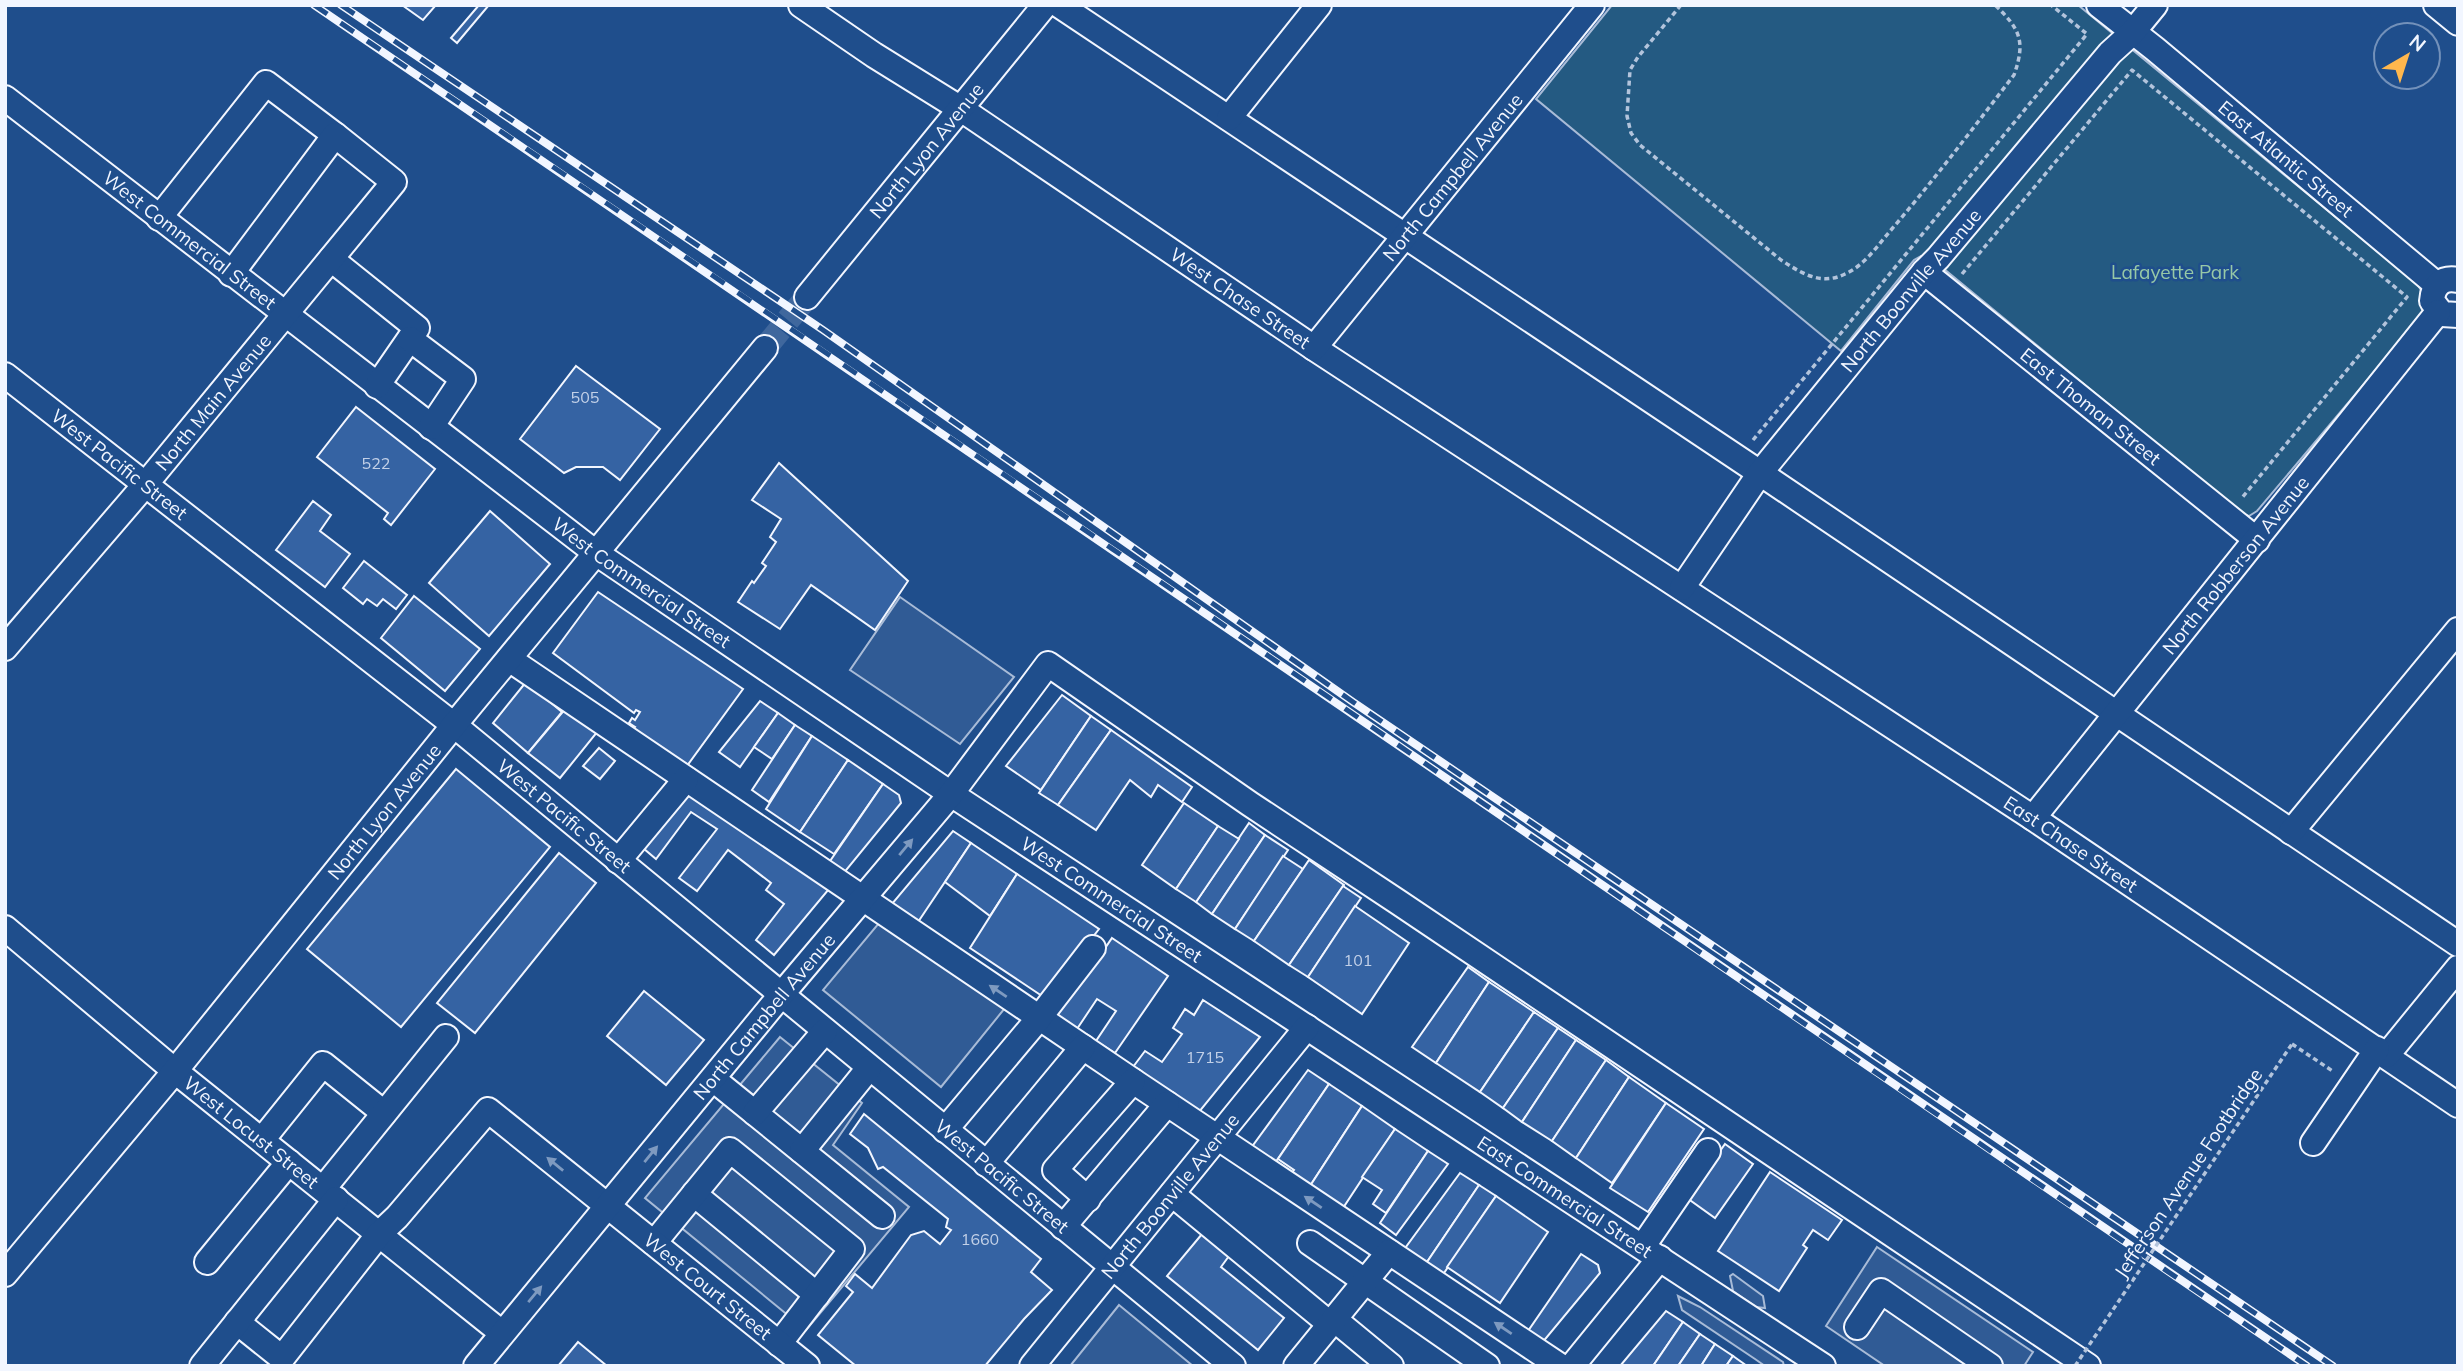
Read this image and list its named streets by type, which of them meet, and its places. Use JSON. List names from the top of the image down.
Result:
{
  "streets": {
    "street": [
      "North Lyon Avenue",
      "East Atlantic Street",
      "North Campbell Avenue",
      "West Commercial Street",
      "North Boonville Avenue",
      "West Chase Street",
      "North Main Avenue",
      "East Thoman Street",
      "West Pacific Street",
      "North Robberson Avenue",
      "East Chase Street",
      "West Locust Street",
      "East Commercial Street",
      "West Court Street"
    ],
    "path": ["Jefferson Avenue Footbridge"]
  },
  "crossings": [
    ["North Lyon Avenue", "West Commercial Street"],
    ["North Lyon Avenue", "West Chase Street"],
    ["North Lyon Avenue", "West Pacific Street"],
    ["North Lyon Avenue", "West Locust Street"],
    ["East Atlantic Street", "North Boonville Avenue"],
    ["North Campbell Avenue", "West Commercial Street"],
    ["North Campbell Avenue", "West Chase Street"],
    ["North Campbell Avenue", "West Pacific Street"],
    ["North Campbell Avenue", "West Locust Street"],
    ["North Campbell Avenue", "West Court Street"],
    ["West Commercial Street", "North Boonville Avenue"],
    ["West Commercial Street", "North Main Avenue"],
    ["West Commercial Street", "East Commercial Street"],
    ["North Boonville Avenue", "West Chase Street"],
    ["North Boonville Avenue", "East Thoman Street"],
    ["North Boonville Avenue", "West Pacific Street"],
    ["North Boonville Avenue", "East Chase Street"],
    ["North Boonville Avenue", "East Commercial Street"],
    ["West Chase Street", "East Chase Street"],
    ["North Main Avenue", "West Pacific Street"],
    ["East Thoman Street", "North Robberson Avenue"],
    ["North Robberson Avenue", "East Chase Street"],
    ["West Locust Street", "West Court Street"]
  ],
  "parks": ["Lafayette Park"],
  "house_numbers": [
    "505",
    "522",
    "101",
    "1715",
    "1660"
  ],
  "north": "top right"
}
